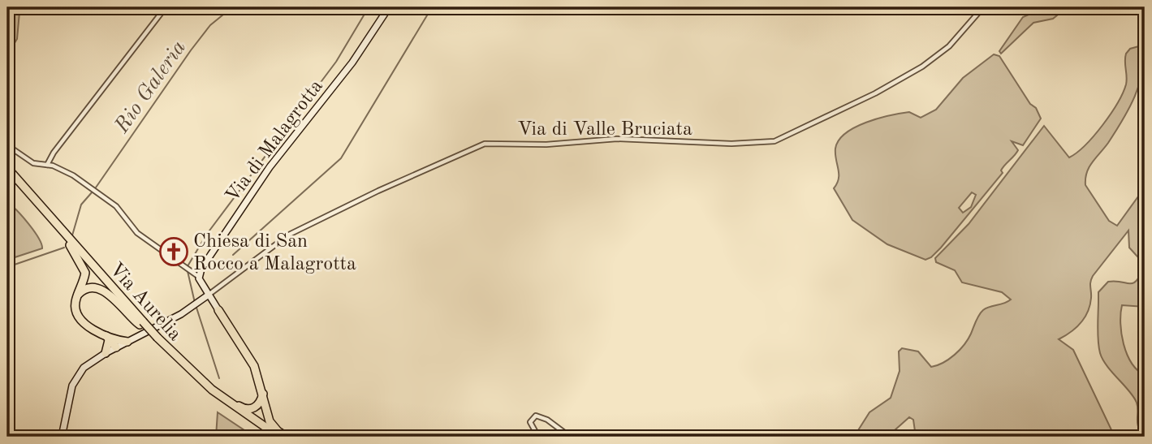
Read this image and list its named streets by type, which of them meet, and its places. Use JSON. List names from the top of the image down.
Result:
{
  "streets": {
    "highway": ["Via Aurelia"],
    "main road": ["Via di Malagrotta"],
    "street": ["Via di Valle Bruciata"]
  },
  "water": ["Rio Galeria"],
  "places": {
    "church": ["Chiesa di San Rocco a Malagrotta"]
  }
}
